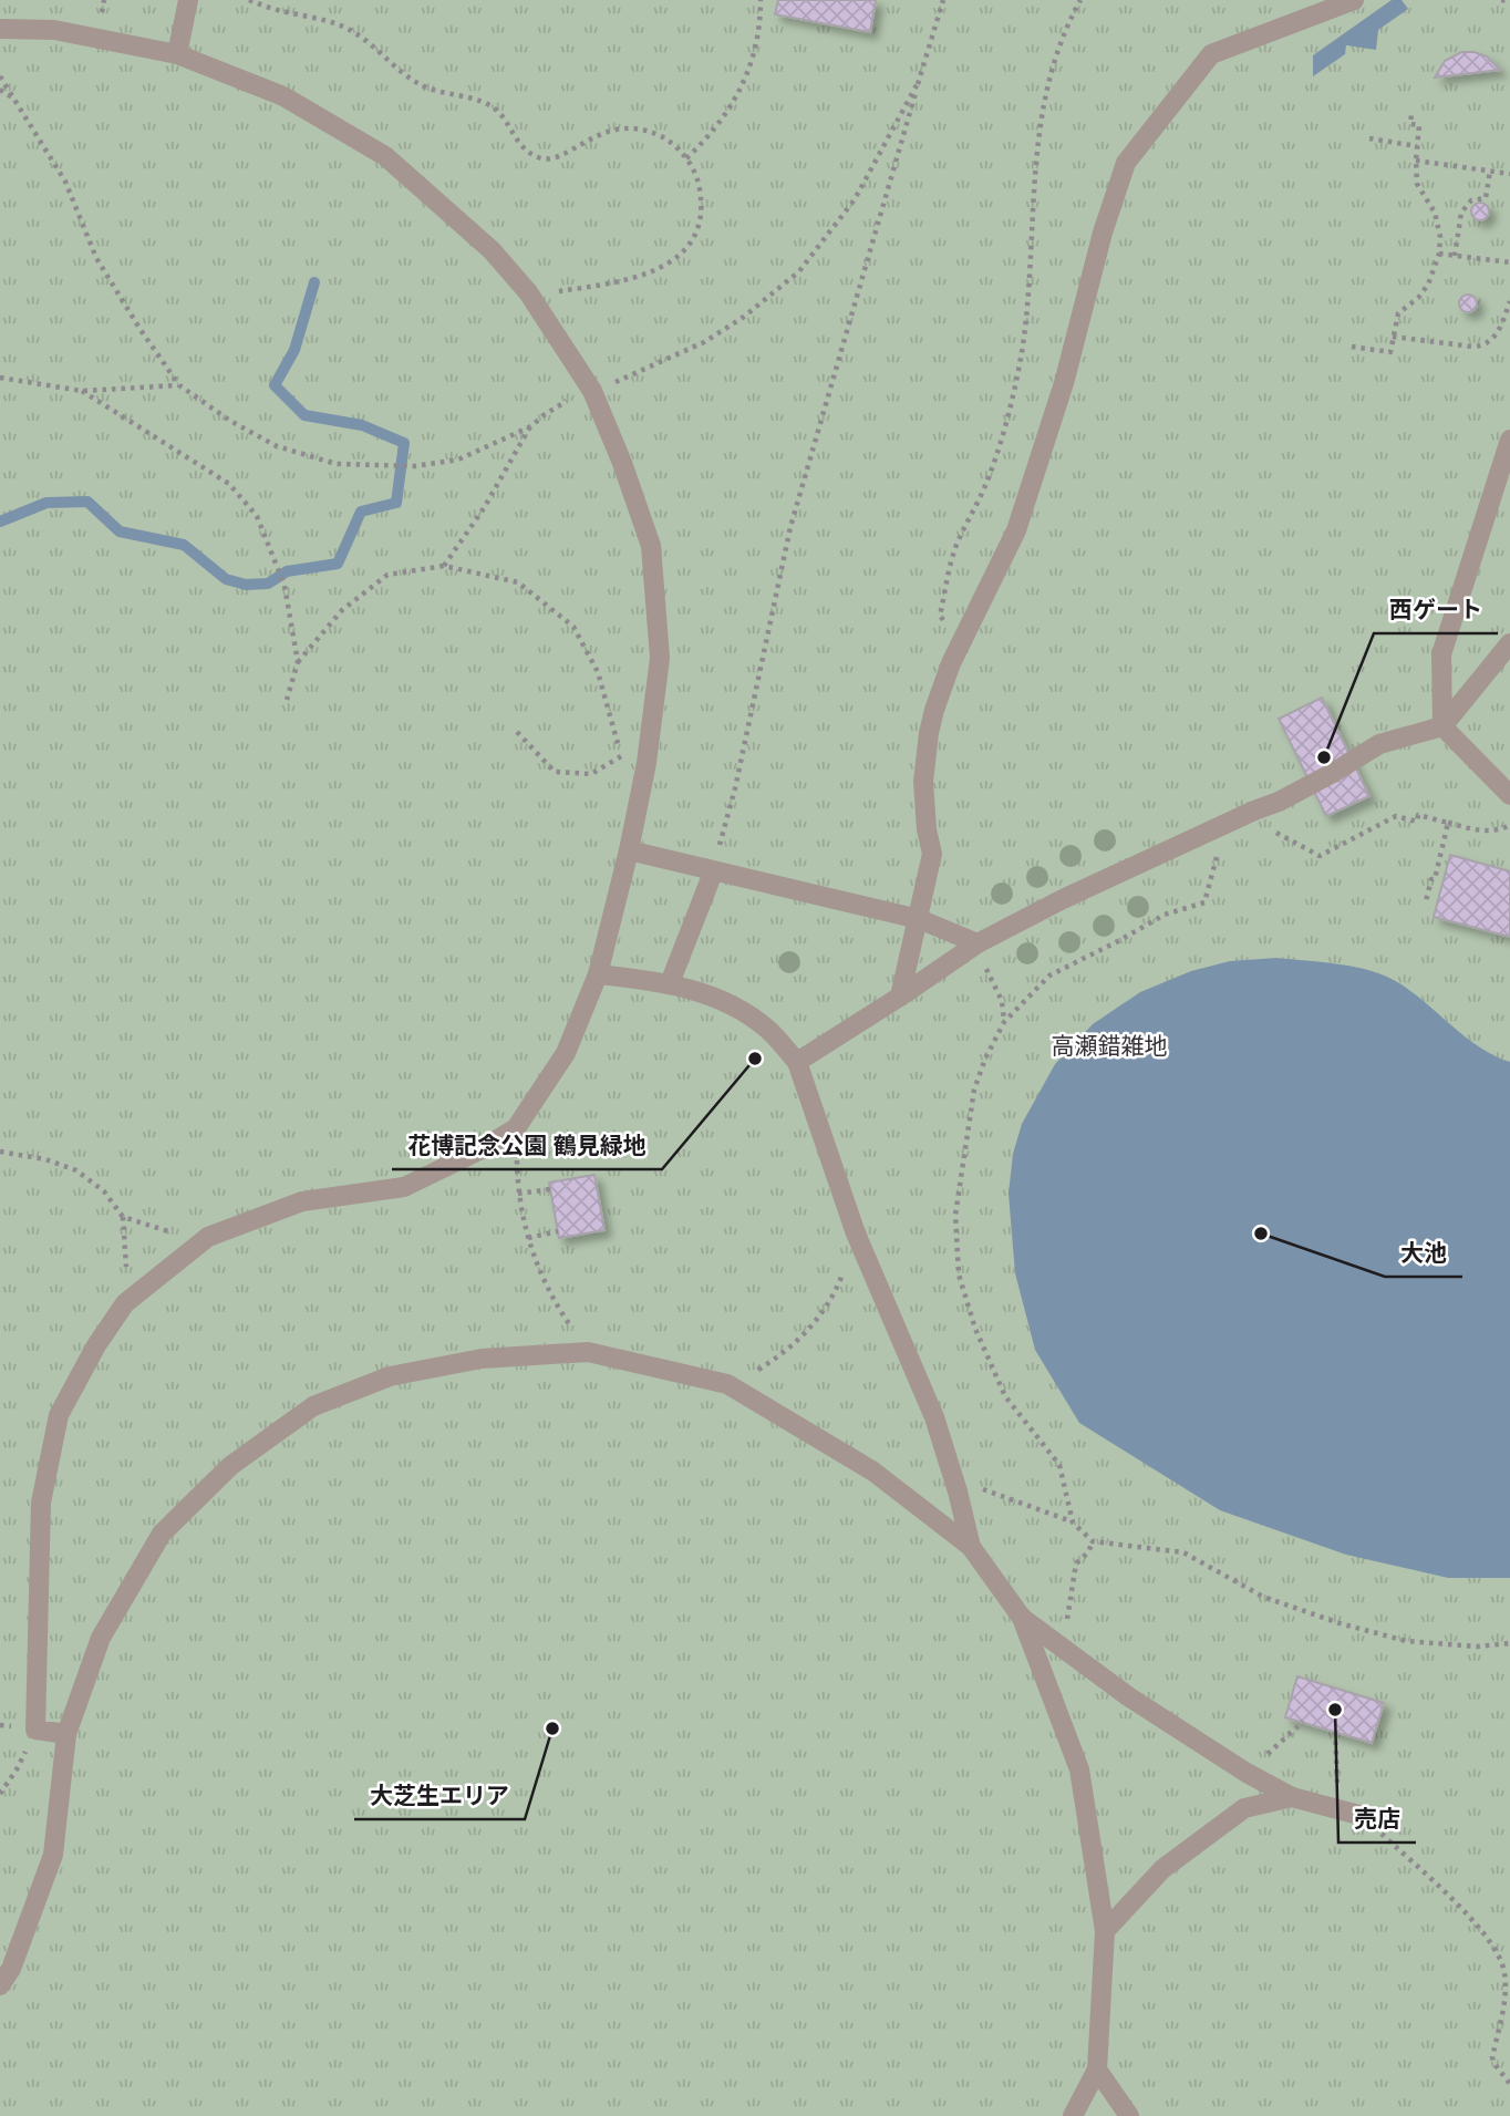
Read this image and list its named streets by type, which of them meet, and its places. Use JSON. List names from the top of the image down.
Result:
{
  "districts": ["高瀬錯雑地"],
  "places": [
    "西ゲート",
    "花博記念公園 鶴見緑地",
    "大池",
    "売店",
    "大芝生エリア"
  ]
}
